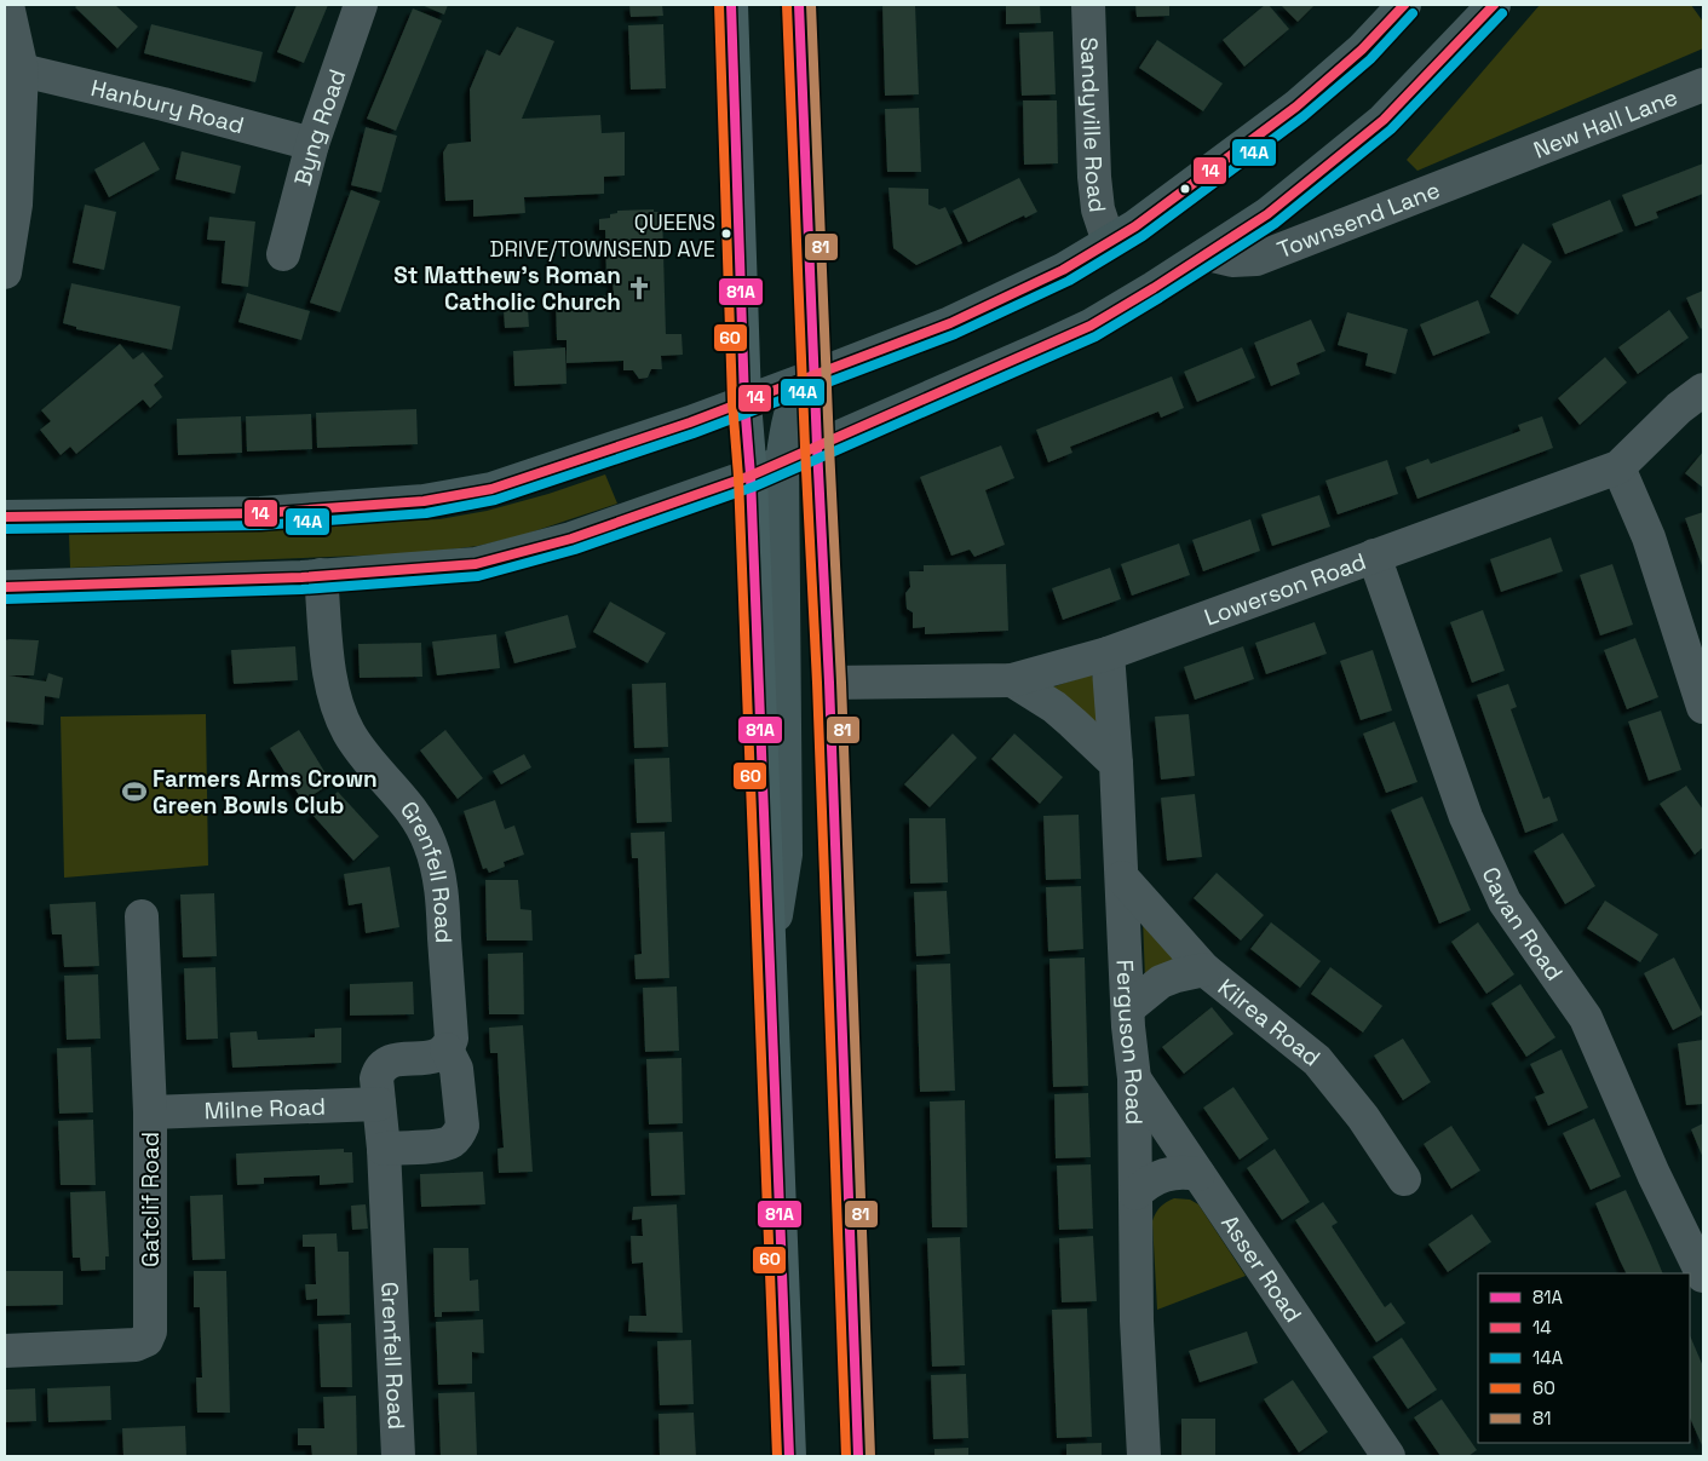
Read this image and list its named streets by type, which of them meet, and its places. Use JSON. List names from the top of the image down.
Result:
{
  "streets": {
    "street": [
      "Hanbury Road",
      "Sandyville Road",
      "New Hall Lane",
      "Byng Road",
      "Townsend Lane",
      "Lowerson Road",
      "Grenfell Road",
      "Cavan Road",
      "Kilrea Road",
      "Ferguson Road",
      "Milne Road",
      "Gatclif Road",
      "Asser Road"
    ]
  },
  "crossings": [
    ["Hanbury Road", "Byng Road"],
    ["New Hall Lane", "Townsend Lane"],
    ["Lowerson Road", "Cavan Road"],
    ["Lowerson Road", "Ferguson Road"],
    ["Grenfell Road", "Milne Road"],
    ["Kilrea Road", "Ferguson Road"],
    ["Ferguson Road", "Asser Road"],
    ["Milne Road", "Gatclif Road"]
  ],
  "places": {
    "other": ["QUEENS DRIVE/TOWNSEND AVE"],
    "church": ["St Matthew's Roman Catholic Church"],
    "sports": ["Farmers Arms Crown Green Bowls Club"]
  },
  "lines": [
    "transit line 81A",
    "transit line 14",
    "transit line 60",
    "transit line 81",
    "transit line 14A"
  ],
  "legend": [
    "81A",
    "14",
    "14A",
    "60",
    "81"
  ]
}
